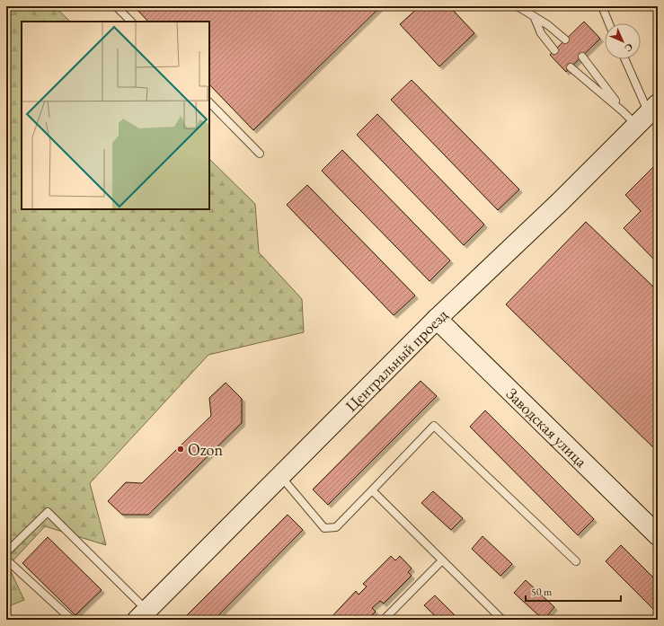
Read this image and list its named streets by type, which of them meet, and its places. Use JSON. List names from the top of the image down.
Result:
{
  "streets": {
    "main road": ["Центральный проезд", "Заводская улица"]
  },
  "crossings": [
    ["Центральный проезд", "Заводская улица"]
  ],
  "places": ["Ozon"],
  "scale_bar": "50 m",
  "north": "bottom right"
}
